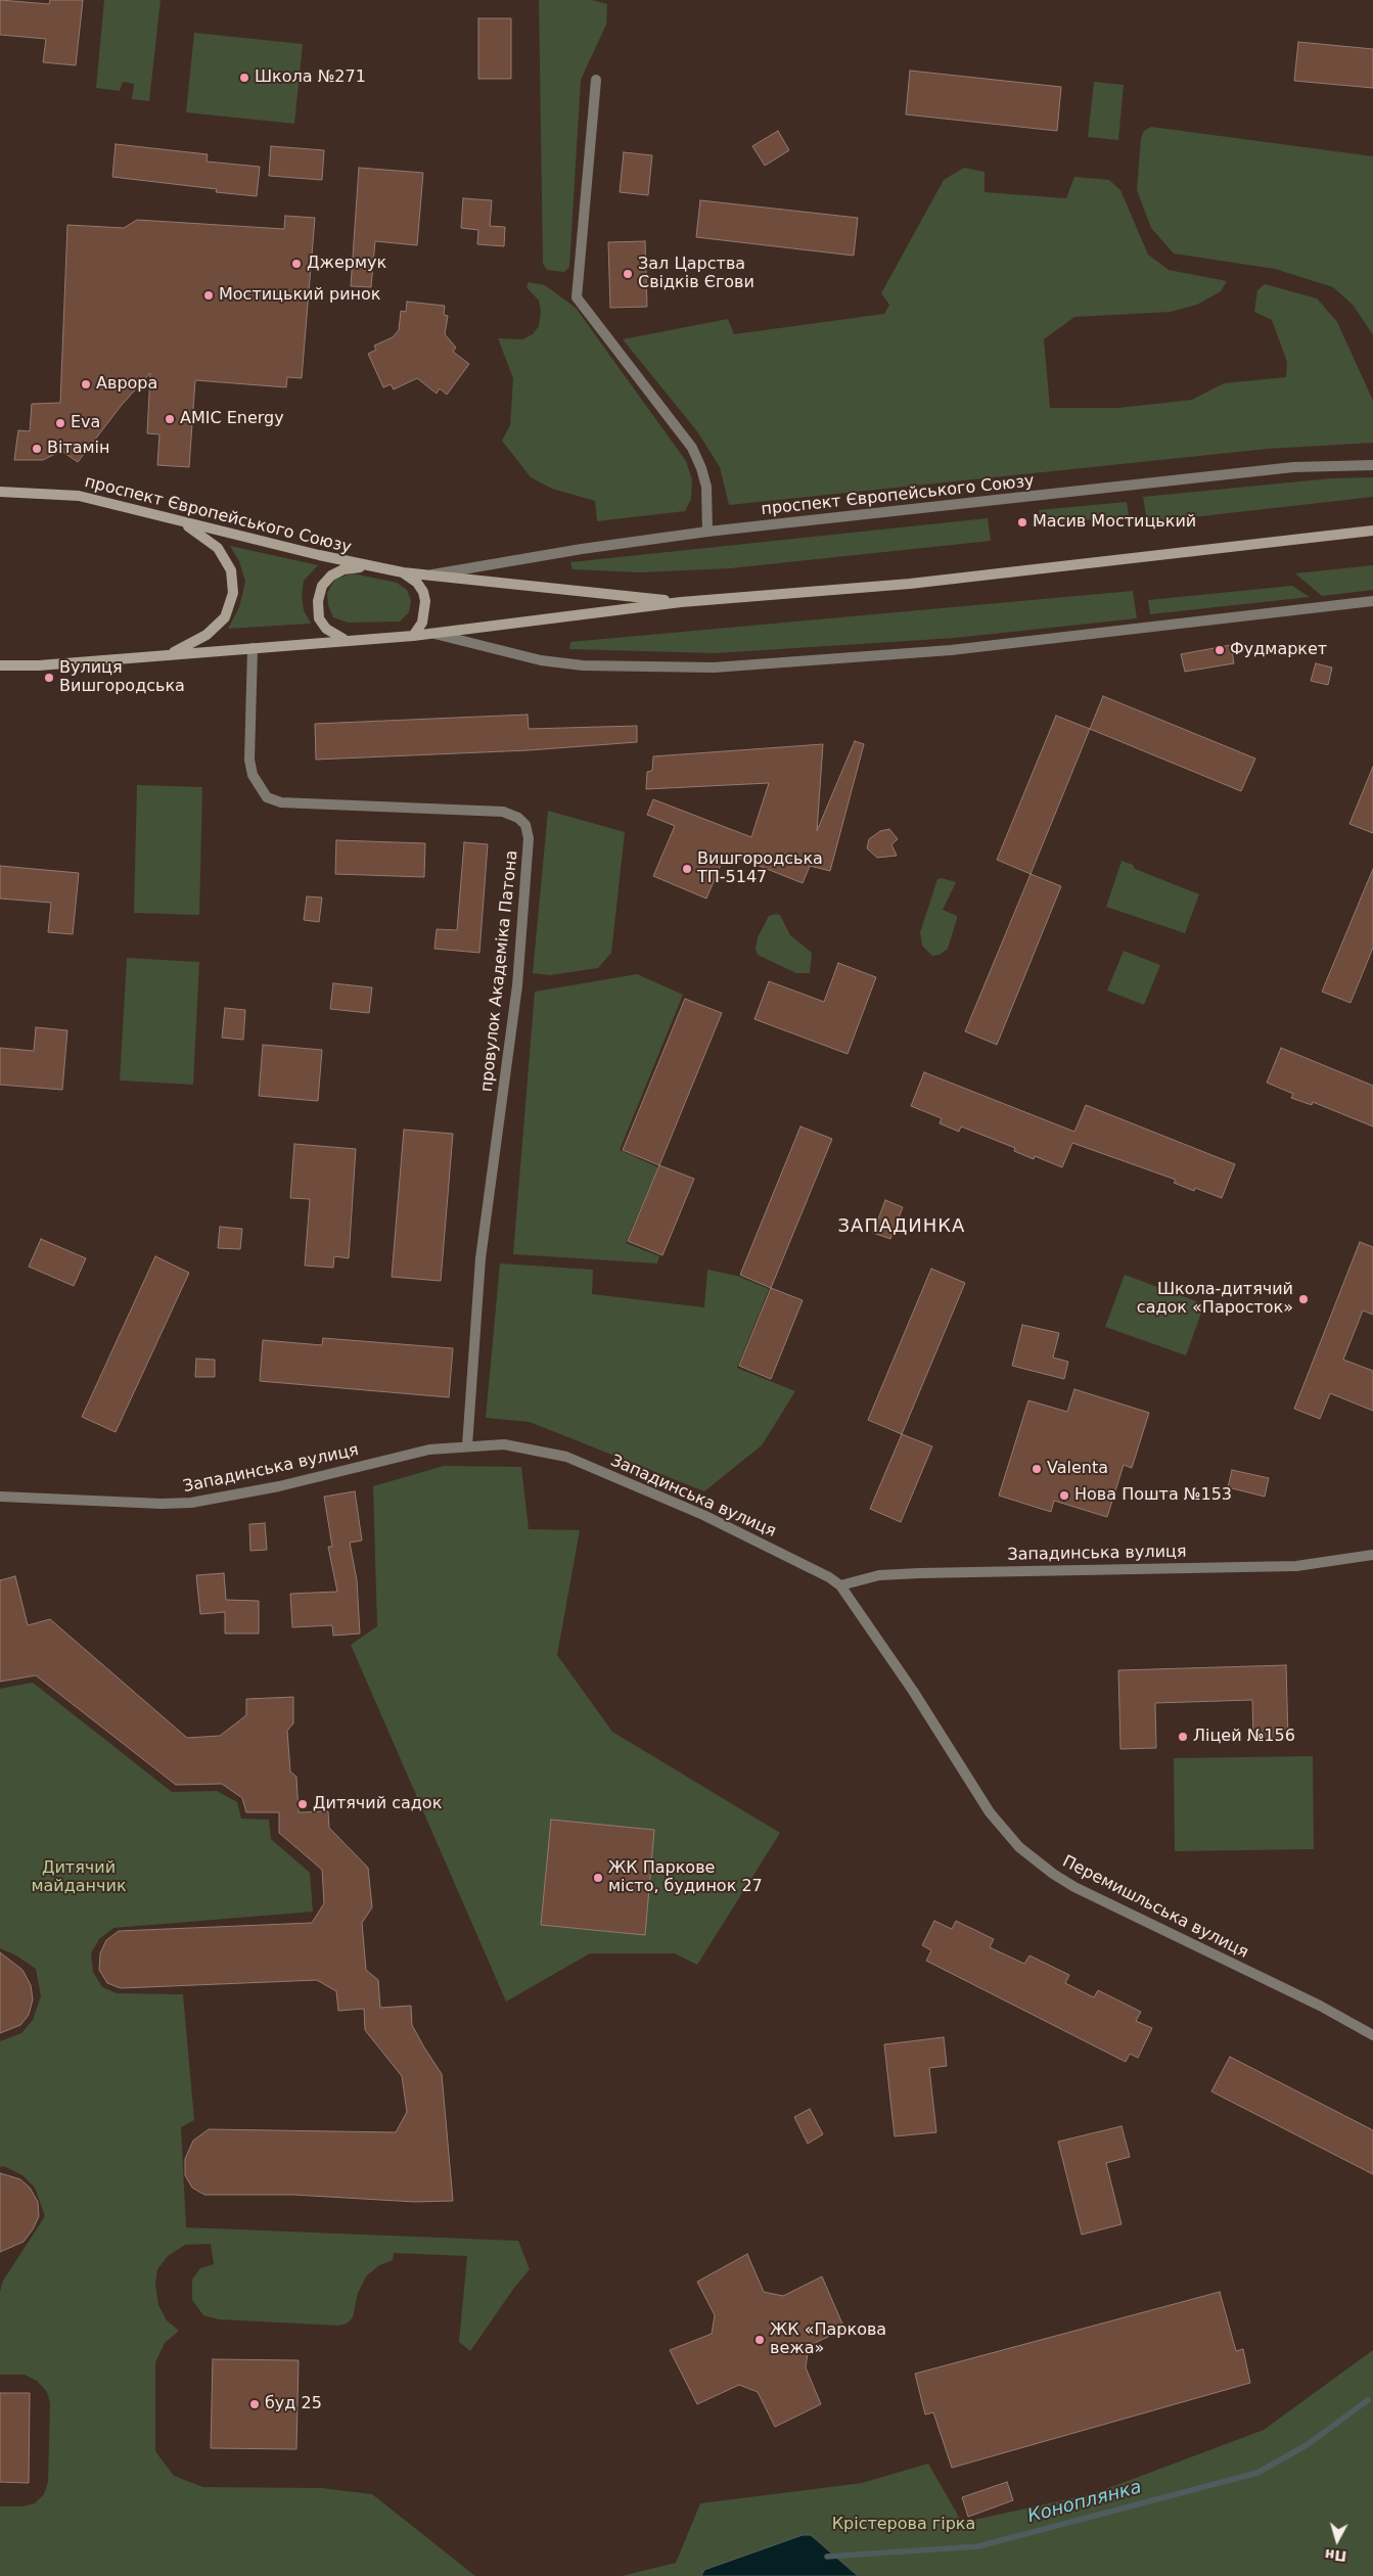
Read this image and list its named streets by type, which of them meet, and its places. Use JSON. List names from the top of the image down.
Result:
{
  "streets": {
    "main road": ["проспект Європейського Союзу"],
    "street": ["провулок Академіка Патона", "Западинська вулиця", "Перемишльська вулиця"]
  },
  "crossings": [
    ["проспект Європейського Союзу", "провулок Академіка Патона"],
    ["провулок Академіка Патона", "Западинська вулиця"],
    ["Западинська вулиця", "Перемишльська вулиця"]
  ],
  "districts": ["ЗАПАДИНКА"],
  "water": ["Коноплянка"],
  "parks": ["Дитячий майданчик", "Крістерова гірка"],
  "places": [
    "Школа №271",
    "Джермук",
    "Зал Царства Свідків Єгови",
    "Мостицький ринок",
    "Аврора",
    "AMIC Energy",
    "Eva",
    "Вітамін",
    "Масив Мостицький",
    "Фудмаркет",
    "Вулиця Вишгородська",
    "Вишгородська ТП-5147",
    "Школа-дитячий садок «Паросток»",
    "Valenta",
    "Нова Пошта №153",
    "Ліцей №156",
    "Дитячий садок",
    "ЖК Паркове місто, будинок 27",
    "ЖК «Паркова вежа»",
    "буд 25"
  ],
  "north": "bottom"
}
